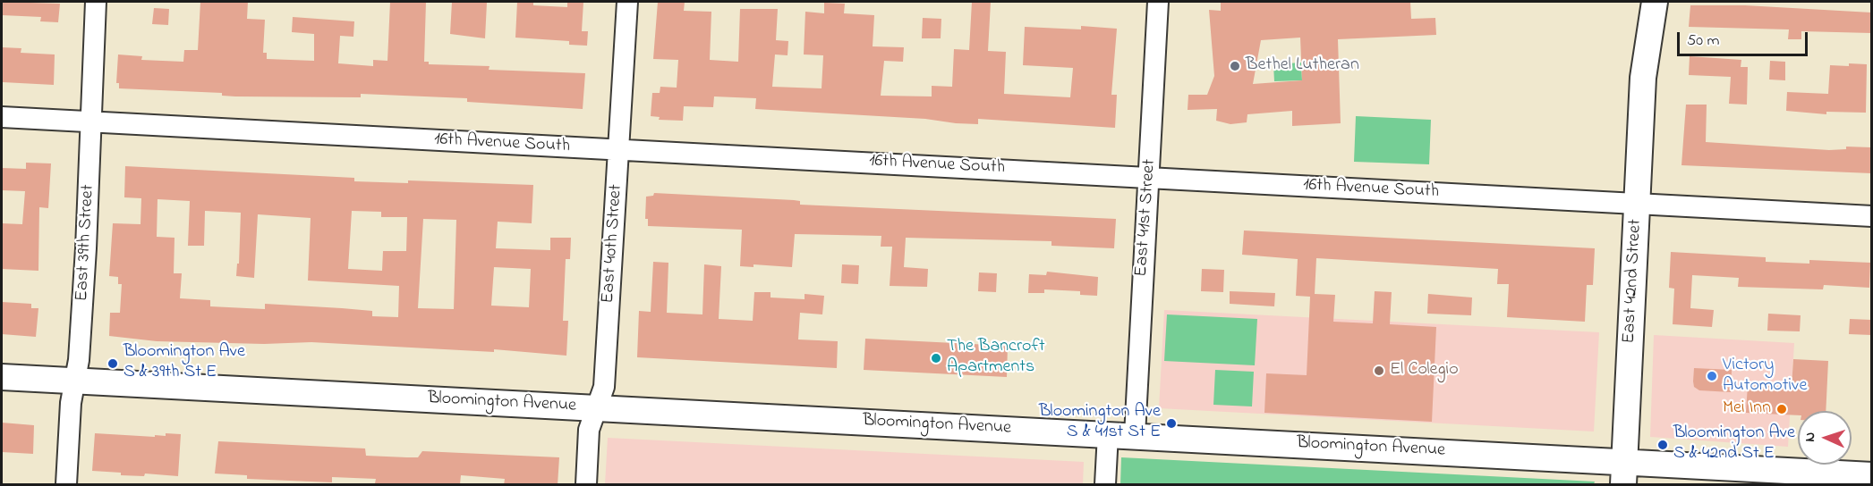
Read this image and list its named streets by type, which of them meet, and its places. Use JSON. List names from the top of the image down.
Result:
{
  "streets": {
    "street": [
      "16th Avenue South",
      "East 41st Street",
      "East 39th Street",
      "East 40th Street",
      "East 42nd Street",
      "Bloomington Avenue"
    ]
  },
  "crossings": [
    ["16th Avenue South", "East 41st Street"],
    ["16th Avenue South", "East 39th Street"],
    ["16th Avenue South", "East 40th Street"],
    ["16th Avenue South", "East 42nd Street"],
    ["East 41st Street", "Bloomington Avenue"],
    ["East 39th Street", "Bloomington Avenue"],
    ["East 40th Street", "Bloomington Avenue"],
    ["East 42nd Street", "Bloomington Avenue"]
  ],
  "places": [
    "Bethel Lutheran",
    "The Bancroft Apartments",
    "Bloomington Ave S & 39th St E",
    "El Colegio",
    "Victory Automotive",
    "Mei Inn",
    "Bloomington Ave S & 41st St E",
    "Bloomington Ave S & 42nd St E"
  ],
  "scale_bar": "50 m",
  "north": "left"
}
